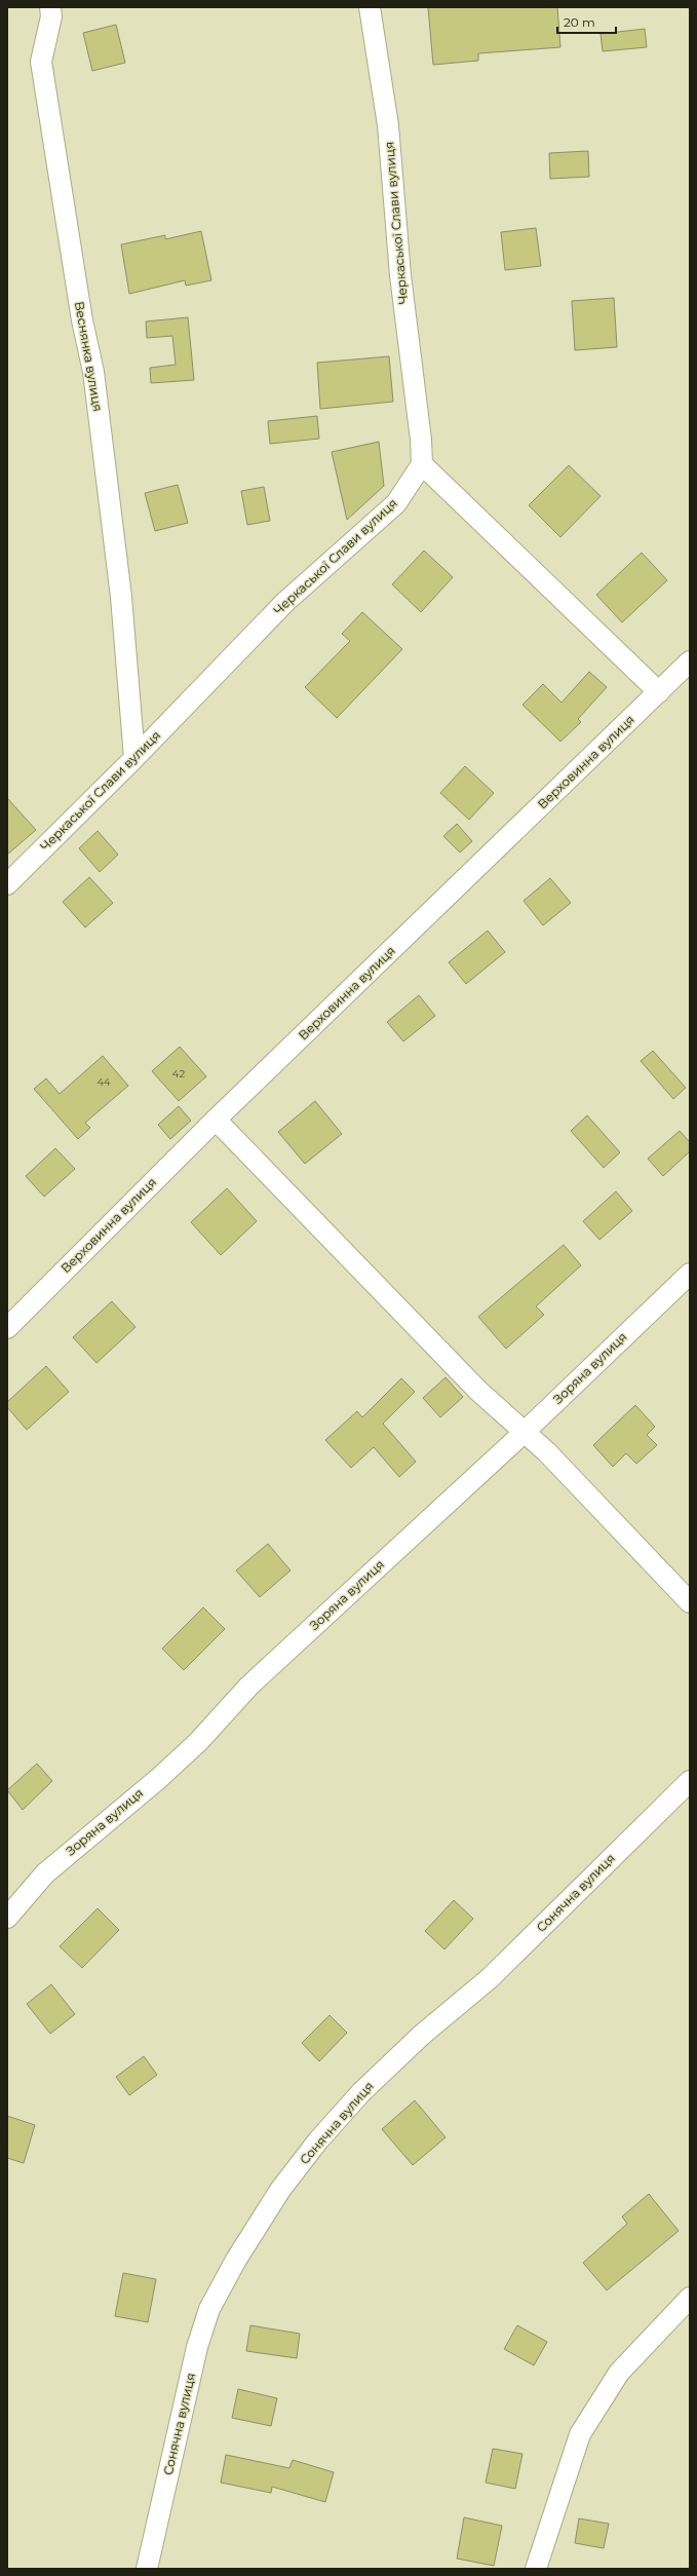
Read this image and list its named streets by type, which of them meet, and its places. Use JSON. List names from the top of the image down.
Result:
{
  "streets": {
    "street": [
      "Черкаської Слави вулиця",
      "Веснянка вулиця",
      "Верховинна вулиця",
      "Зоряна вулиця",
      "Сонячна вулиця"
    ]
  },
  "crossings": [
    ["Черкаської Слави вулиця", "Веснянка вулиця"]
  ],
  "house_numbers": ["42", "44"],
  "scale_bar": "20 m"
}
